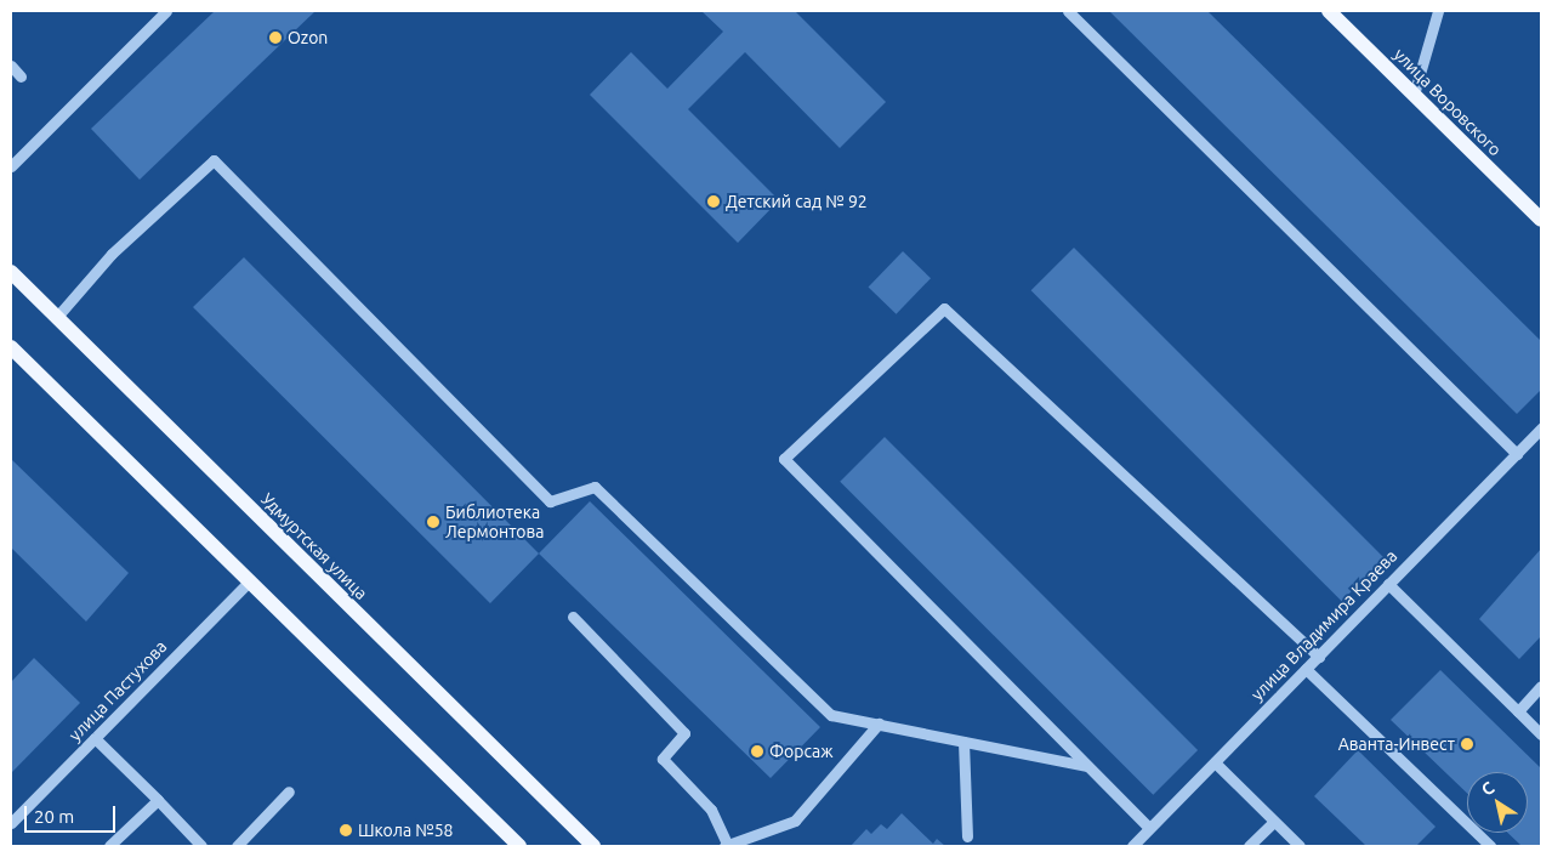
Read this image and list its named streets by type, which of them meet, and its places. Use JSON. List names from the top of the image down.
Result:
{
  "streets": {
    "main road": ["улица Воровского", "Удмуртская улица"],
    "street": ["улица Владимира Краева", "улица Пастухова"]
  },
  "places": [
    "Ozon",
    "Детский сад № 92",
    "Библиотека Лермонтова",
    "Аванта-Инвест",
    "Форсаж",
    "Школа №58"
  ],
  "scale_bar": "20 m",
  "north": "top left"
}
